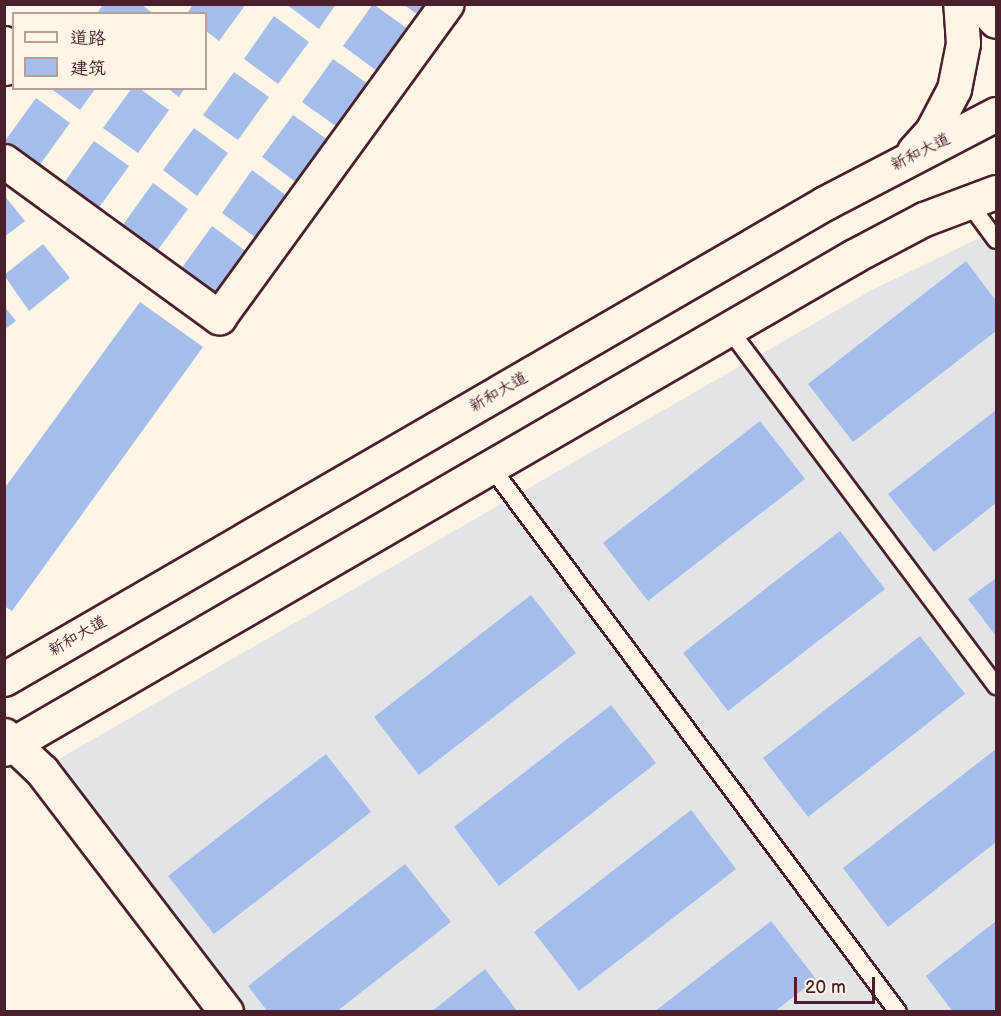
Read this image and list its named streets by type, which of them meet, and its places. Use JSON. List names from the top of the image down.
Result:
{
  "streets": {
    "main road": ["新和大道"]
  },
  "legend": ["道路", "建筑"],
  "scale_bar": "20 m"
}
